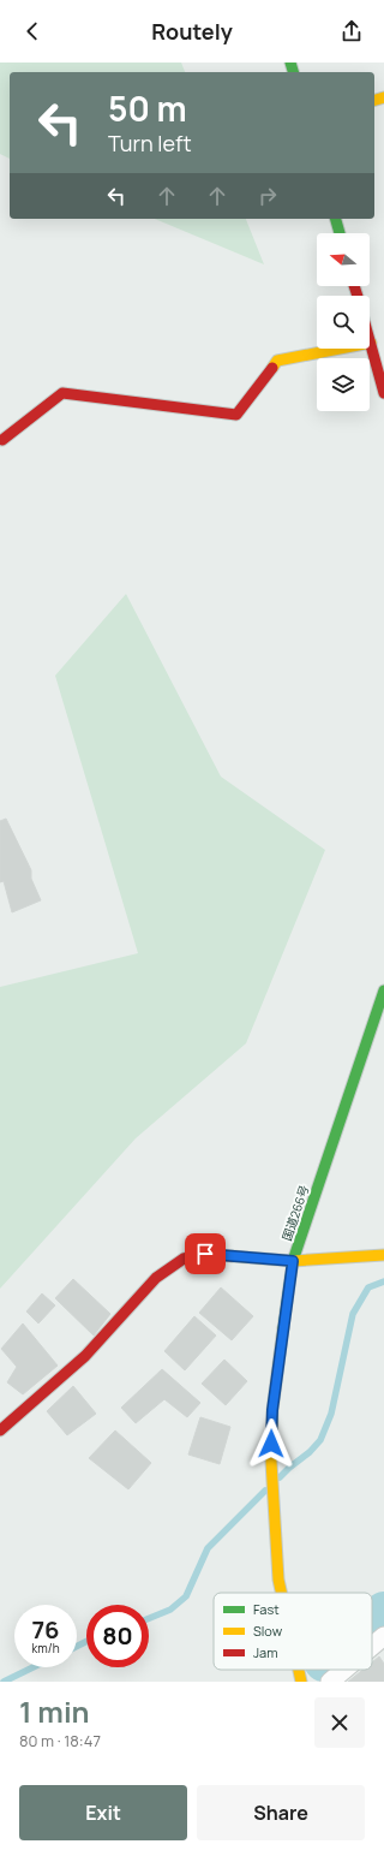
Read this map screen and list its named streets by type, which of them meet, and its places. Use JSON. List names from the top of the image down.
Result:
{
  "streets": {
    "main road": ["国道266号"]
  },
  "legend": ["Fast", "Slow", "Jam"],
  "north": "left",
  "page": {
    "header": "Routely",
    "turn": ["50 m", "Turn left"],
    "speed": "76 km/h",
    "limit": "80",
    "heading": ["1 min", "80 m · 18:47"],
    "buttons": ["Exit", "Share"]
  }
}
